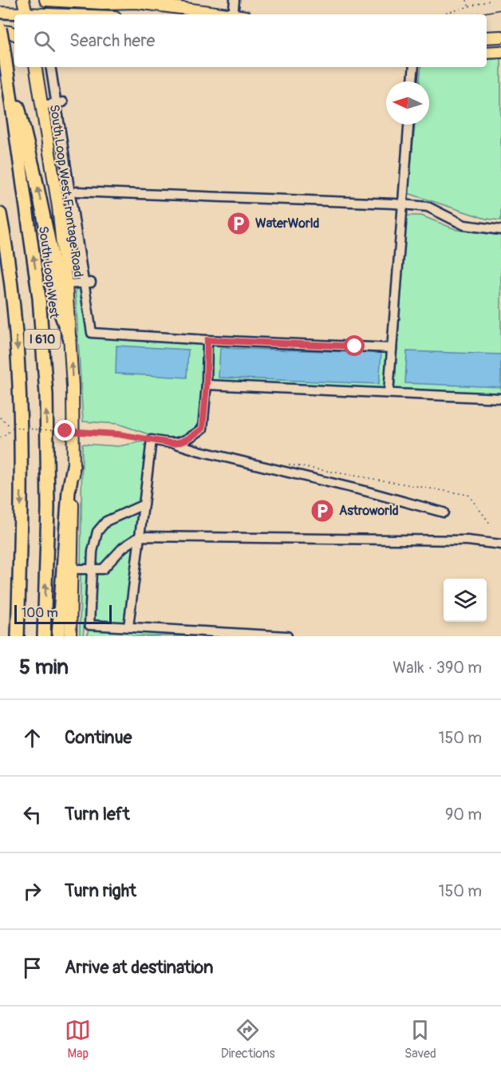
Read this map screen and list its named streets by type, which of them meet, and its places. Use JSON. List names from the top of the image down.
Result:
{
  "streets": {
    "highway": ["South Loop West", "I 610"],
    "main road": ["South Loop West Frontage Road"]
  },
  "places": {
    "parking": ["WaterWorld", "Astroworld"]
  },
  "scale_bar": "100 m",
  "north": "left",
  "page": {
    "search": "Search here",
    "scale": "100 m",
    "heading": ["5 min", "Walk · 390 m"],
    "list": [
      ["Continue", "150 m"],
      ["Turn left", "90 m"],
      ["Turn right", "150 m"],
      "Arrive at destination"
    ],
    "nav": ["Map", "Directions", "Saved"]
  }
}
